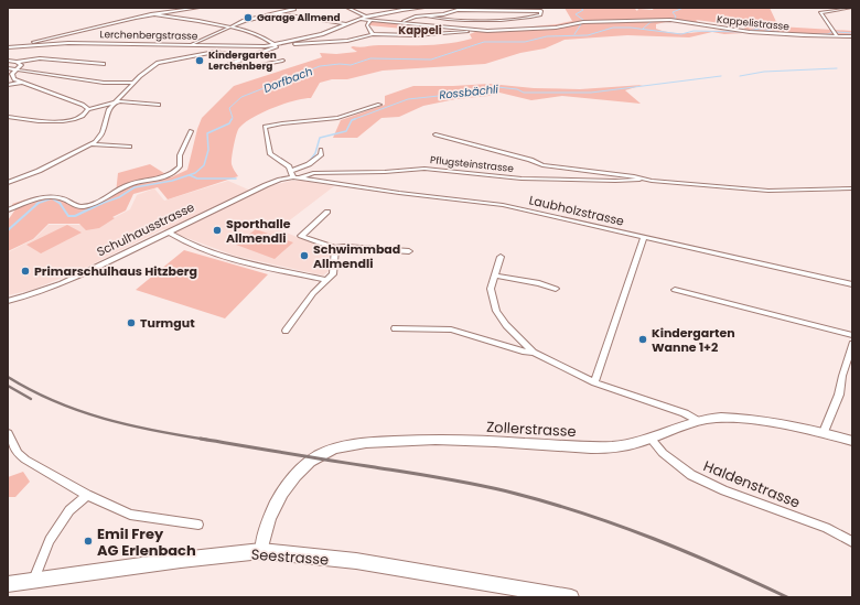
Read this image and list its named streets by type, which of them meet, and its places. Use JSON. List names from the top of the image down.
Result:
{
  "streets": {
    "main road": ["Seestrasse"],
    "street": [
      "Kappelistrasse",
      "Lerchenbergstrasse",
      "Pflugsteinstrasse",
      "Laubholzstrasse",
      "Schulhausstrasse",
      "Zollerstrasse",
      "Haldenstrasse"
    ]
  },
  "crossings": [
    ["Pflugsteinstrasse", "Laubholzstrasse"],
    ["Laubholzstrasse", "Schulhausstrasse"],
    ["Zollerstrasse", "Haldenstrasse"],
    ["Zollerstrasse", "Seestrasse"]
  ],
  "districts": ["Kappeli"],
  "water": ["Dorfbach", "Rossbächli"],
  "places": [
    "Garage Allmend",
    "Kindergarten Lerchenberg",
    "Sporthalle Allmendli",
    "Schwimmbad Allmendli",
    "Primarschulhaus Hitzberg",
    "Turmgut",
    "Kindergarten Wanne 1+2",
    "Emil Frey AG Erlenbach"
  ]
}
